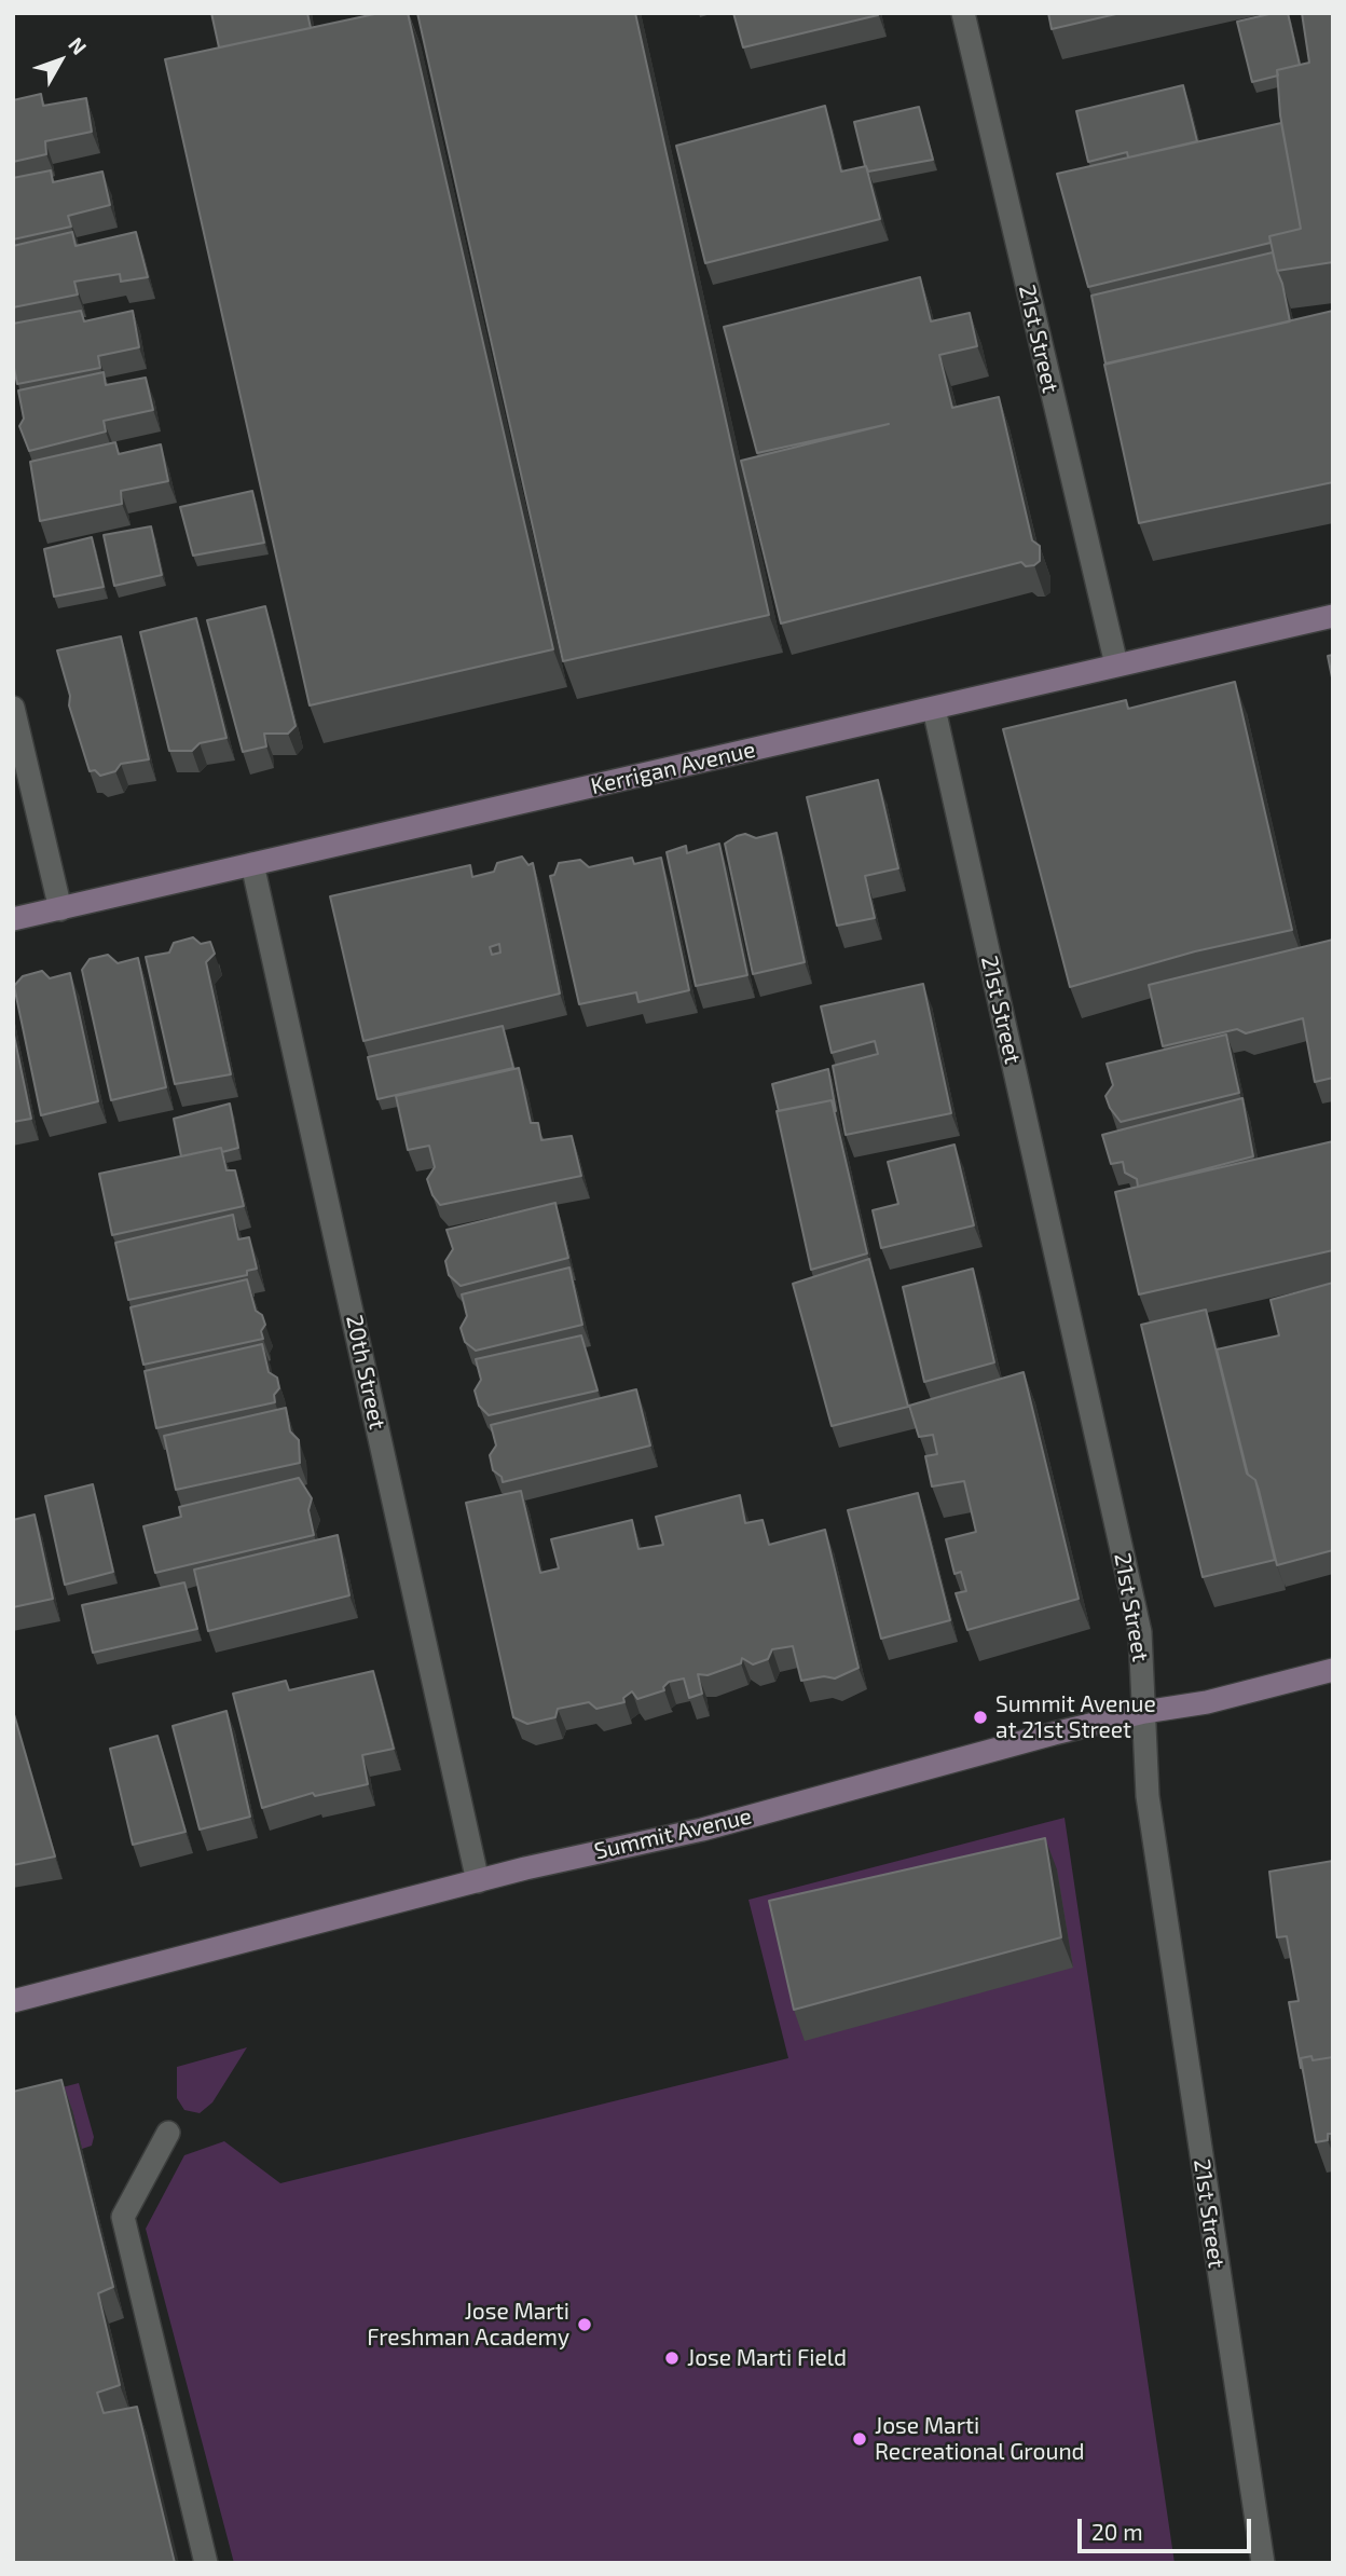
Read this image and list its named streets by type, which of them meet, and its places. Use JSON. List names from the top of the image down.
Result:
{
  "streets": {
    "street": [
      "21st Street",
      "Kerrigan Avenue",
      "20th Street",
      "Summit Avenue"
    ]
  },
  "crossings": [
    ["21st Street", "Kerrigan Avenue"],
    ["21st Street", "Summit Avenue"],
    ["Kerrigan Avenue", "20th Street"],
    ["20th Street", "Summit Avenue"]
  ],
  "places": [
    "Summit Avenue at 21st Street",
    "Jose Marti Freshman Academy",
    "Jose Marti Field",
    "Jose Marti Recreational Ground"
  ],
  "scale_bar": "20 m",
  "north": "top right"
}
